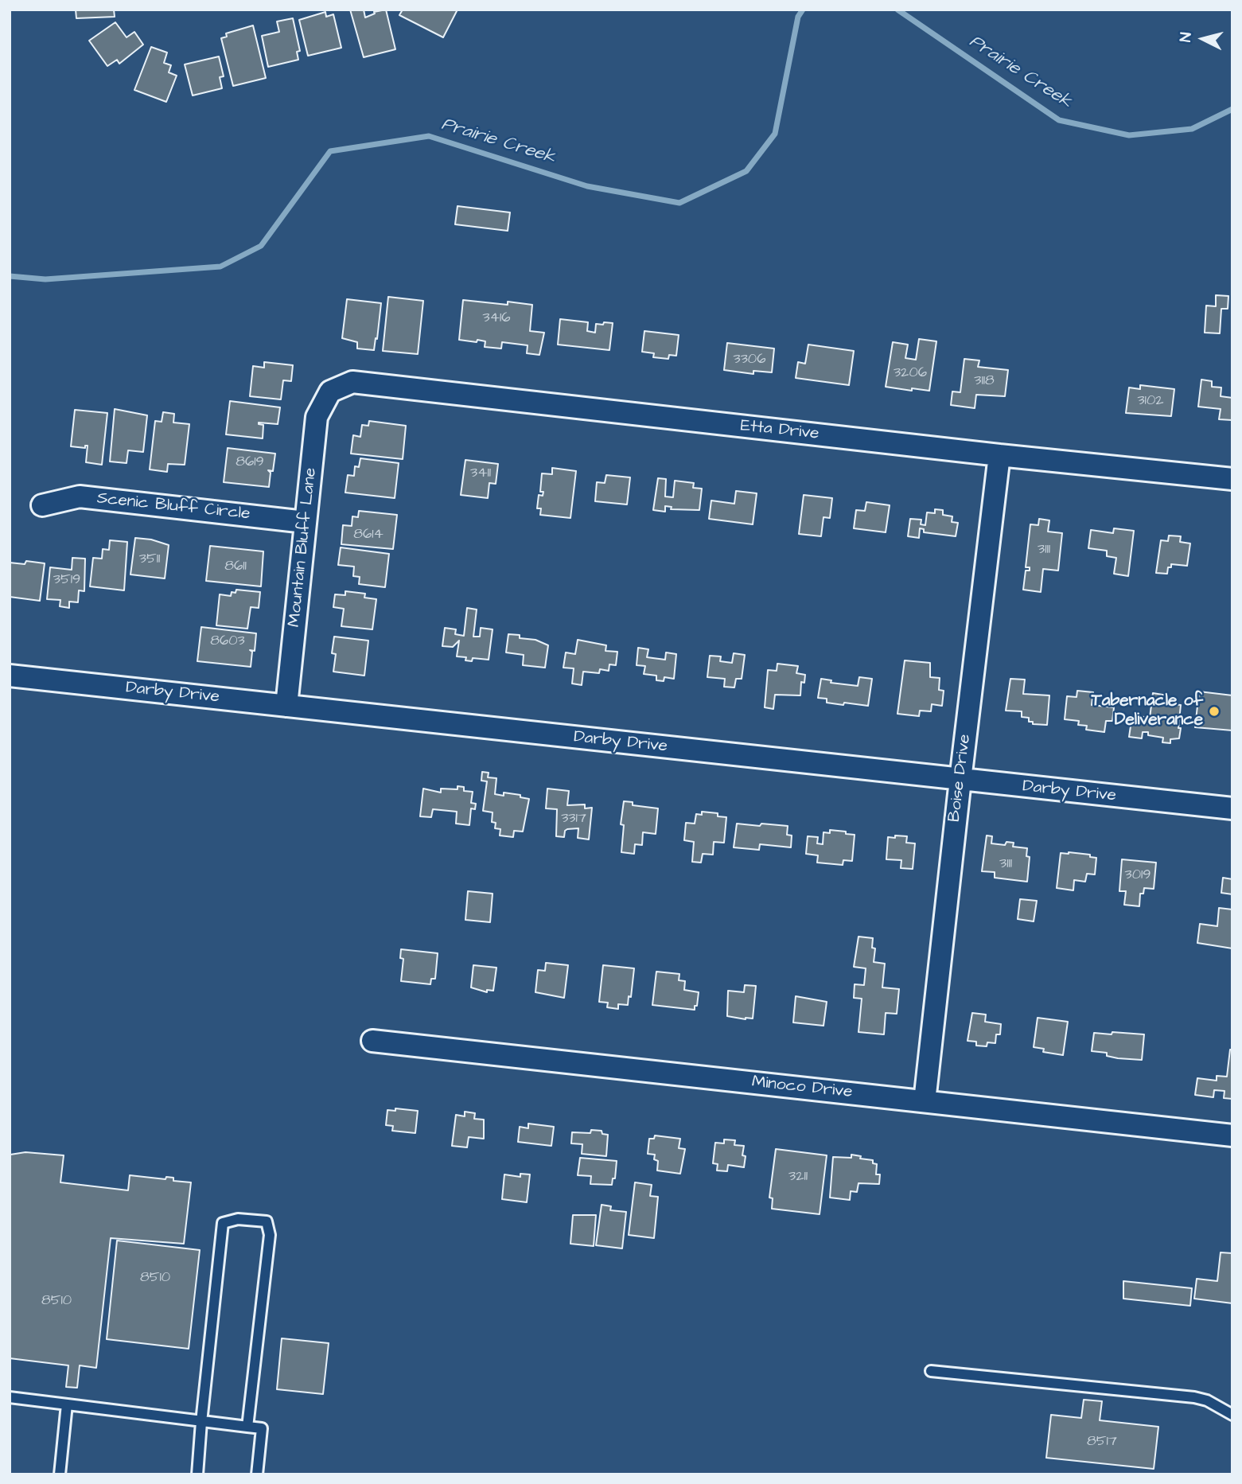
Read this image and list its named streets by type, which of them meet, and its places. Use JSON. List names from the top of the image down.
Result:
{
  "streets": {
    "street": [
      "Etta Drive",
      "Scenic Bluff Circle",
      "Mountain Bluff Lane",
      "Darby Drive",
      "Boise Drive",
      "Minoco Drive"
    ]
  },
  "crossings": [
    ["Etta Drive", "Mountain Bluff Lane"],
    ["Etta Drive", "Boise Drive"],
    ["Scenic Bluff Circle", "Mountain Bluff Lane"],
    ["Mountain Bluff Lane", "Darby Drive"],
    ["Darby Drive", "Boise Drive"],
    ["Boise Drive", "Minoco Drive"]
  ],
  "water": ["Prairie Creek"],
  "places": ["Tabernacle of Deliverance"],
  "house_numbers": [
    "3416",
    "3306",
    "3206",
    "3118",
    "3102",
    "8619",
    "3411",
    "8614",
    "3111",
    "3511",
    "8611",
    "3519",
    "8603",
    "3317",
    "3111",
    "3019",
    "3211",
    "8510",
    "8510",
    "8517"
  ],
  "north": "left"
}
